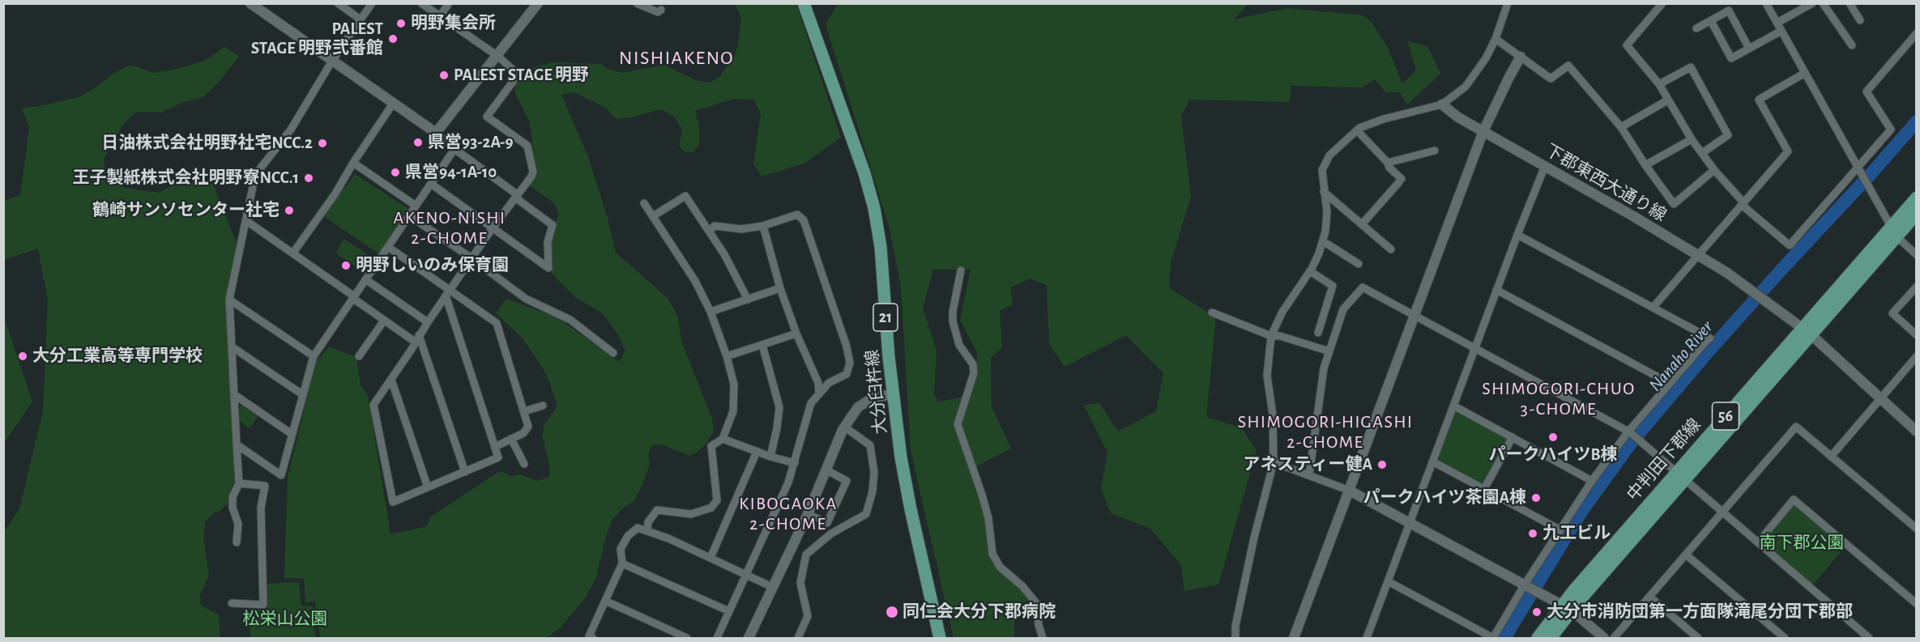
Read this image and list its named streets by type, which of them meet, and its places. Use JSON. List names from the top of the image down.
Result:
{
  "streets": {
    "main road": [
      "21",
      "大分臼杵線",
      "56",
      "中判田下郡線"
    ],
    "street": ["下郡東西大通り線"]
  },
  "crossings": [
    ["下郡東西大通り線", "中判田下郡線"]
  ],
  "districts": [
    "NISHIAKENO",
    "AKENO-NISHI 2-CHOME",
    "SHIMOGORI-CHUO 3-CHOME",
    "SHIMOGORI-HIGASHI 2-CHOME",
    "KIBOGAOKA 2-CHOME"
  ],
  "water": ["Nanaho River"],
  "parks": ["南下郡公園", "松栄山公園"],
  "places": [
    "明野集会所",
    "PALEST STAGE 明野弐番館",
    "PALEST STAGE 明野",
    "県営93-2A-9",
    "日油株式会社明野社宅NCC.2",
    "県営94-1A-10",
    "王子製紙株式会社明野寮NCC.1",
    "鶴崎サンソセンター社宅",
    "明野しいのみ保育園",
    "大分工業高等専門学校",
    "パークハイツB棟",
    "アネスティー健A",
    "パークハイツ茶園A棟",
    "九工ビル",
    "同仁会大分下郡病院",
    "大分市消防団第一方面隊滝尾分団下郡部"
  ]
}
